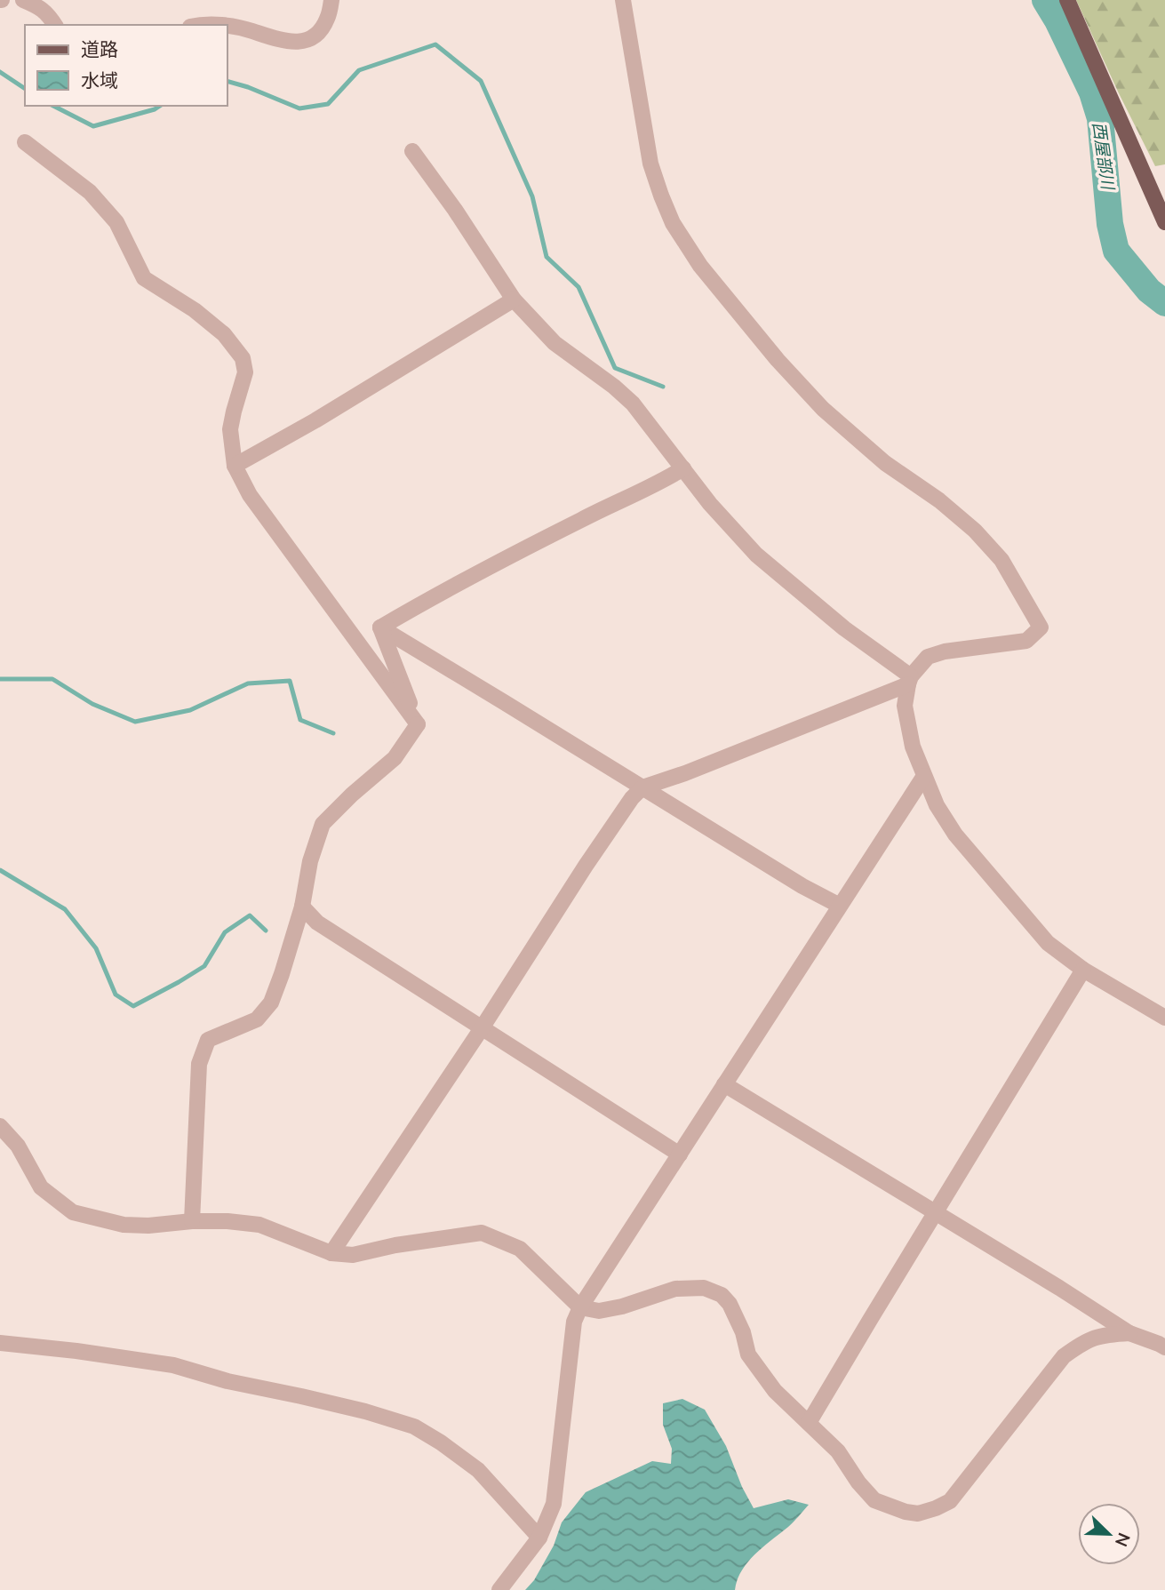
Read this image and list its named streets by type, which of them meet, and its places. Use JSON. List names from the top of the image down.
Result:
{
  "water": ["西屋部川"],
  "legend": ["道路", "水域"],
  "north": "bottom right"
}
